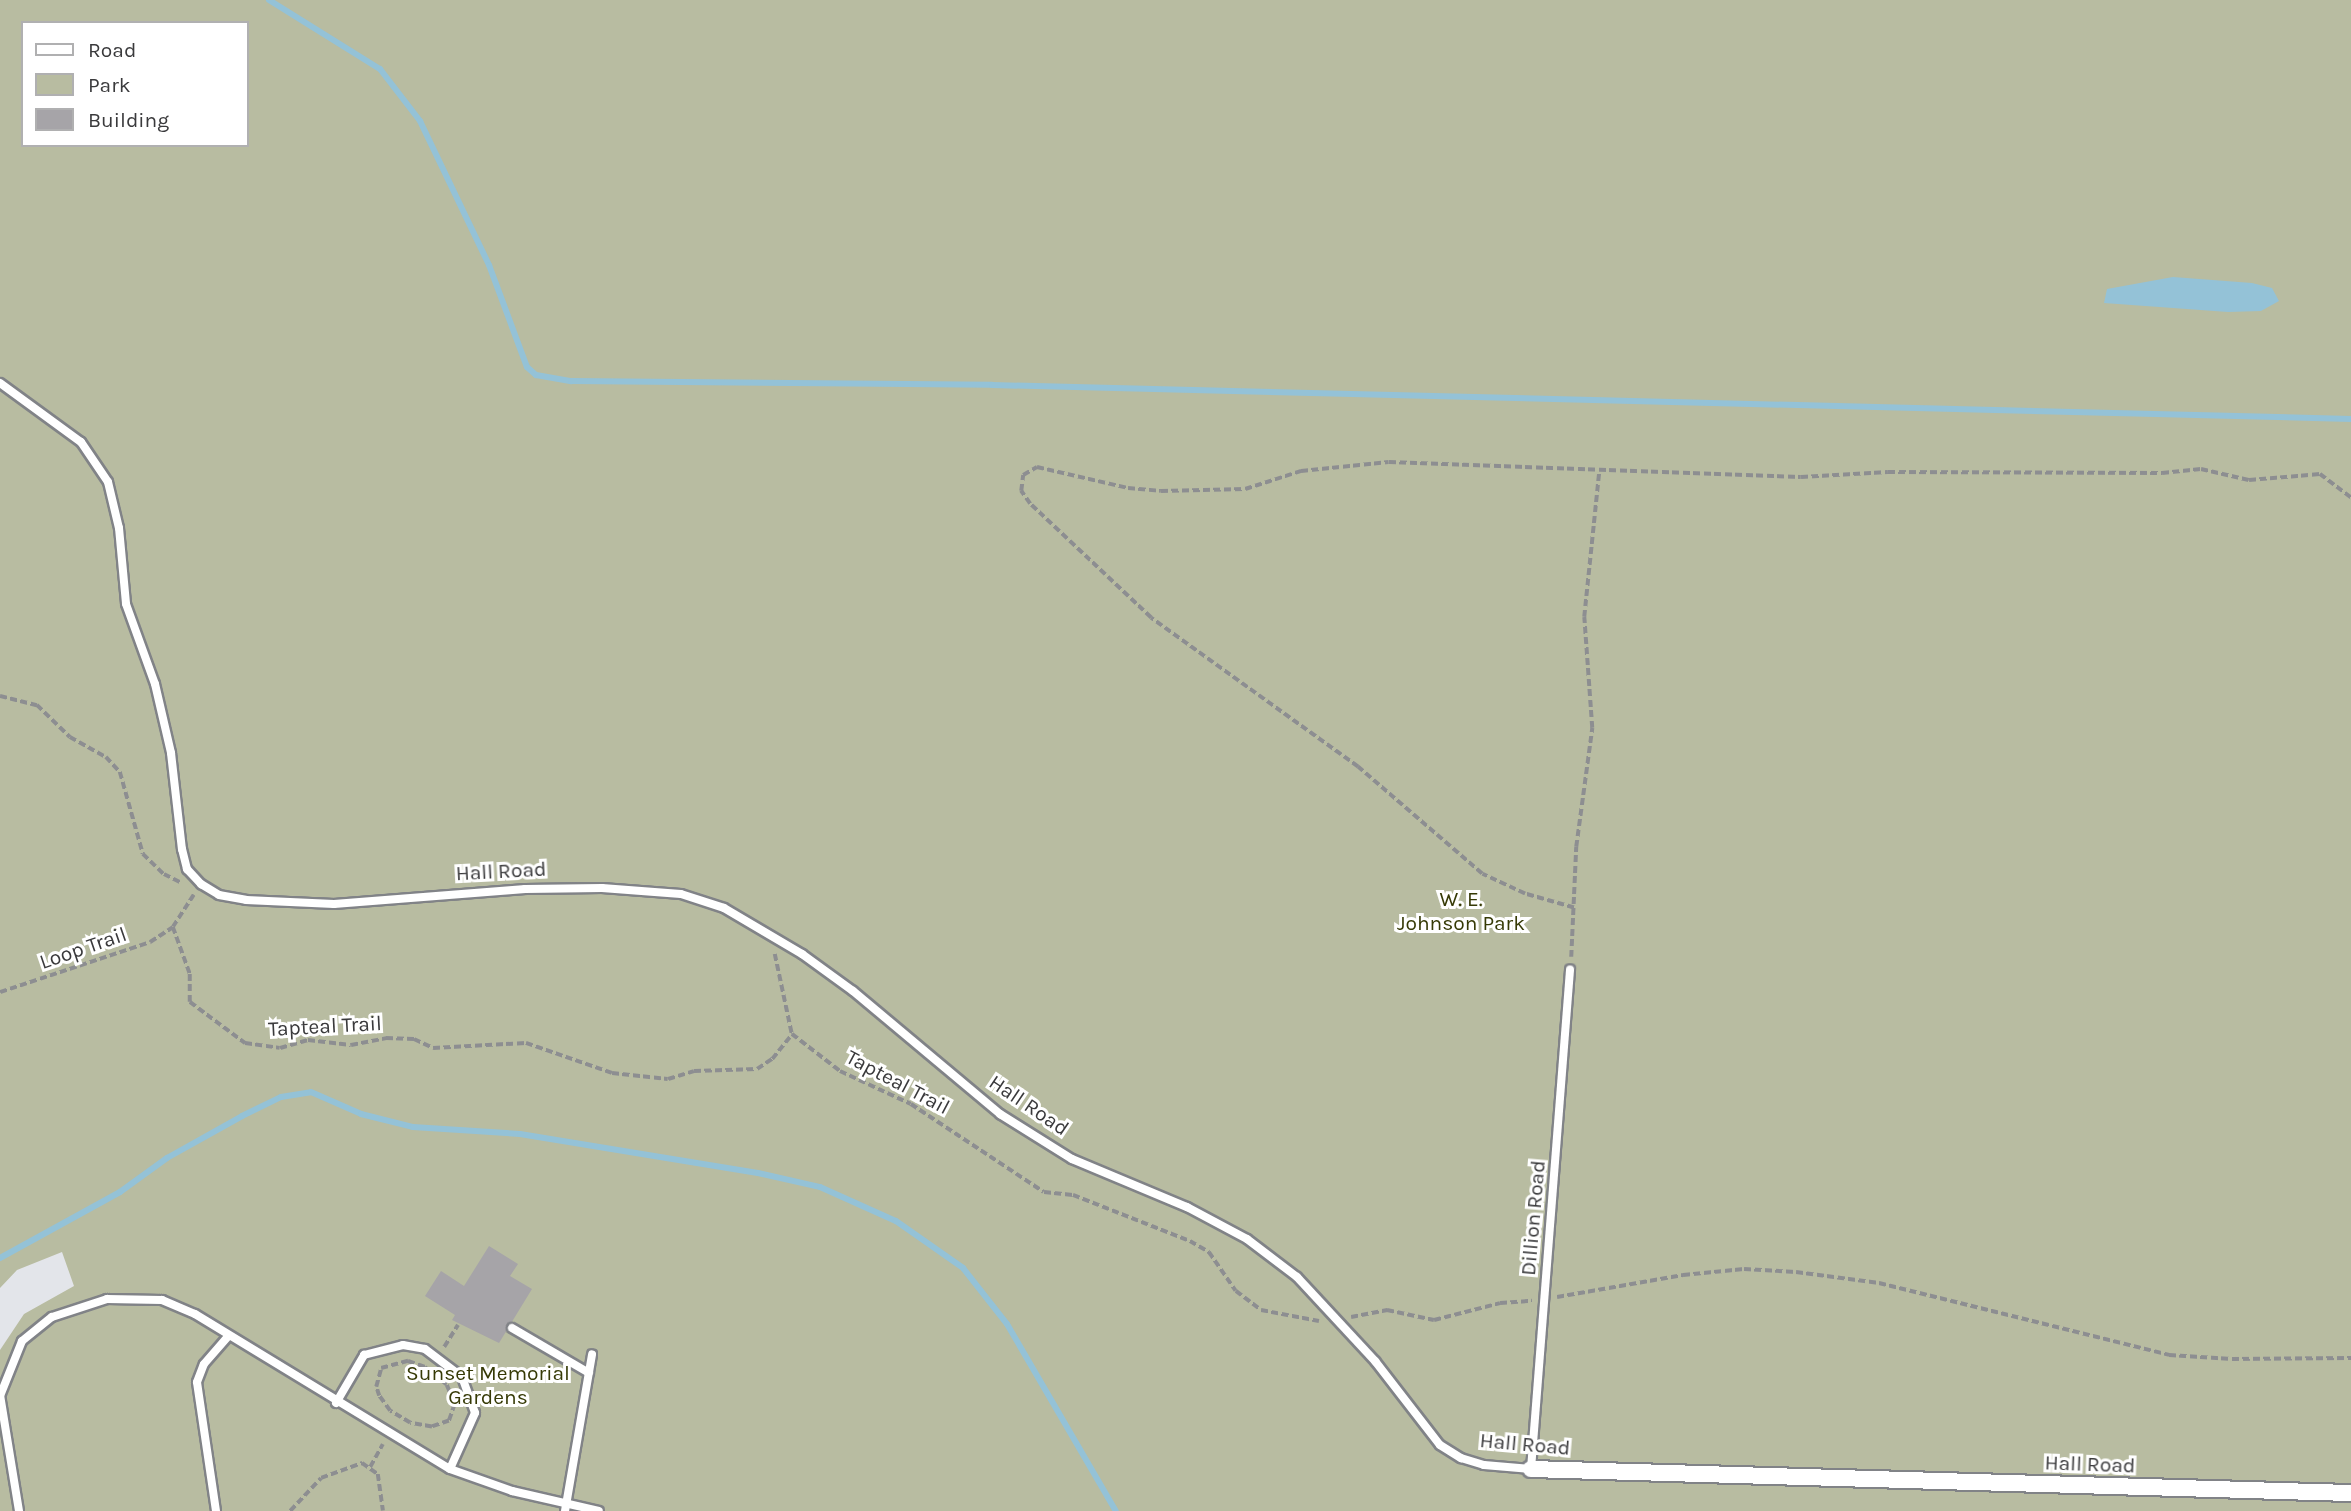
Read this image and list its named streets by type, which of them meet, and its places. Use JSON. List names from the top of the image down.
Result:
{
  "streets": {
    "street": ["Hall Road"],
    "lane": ["Dillion Road"],
    "path": ["Loop Trail", "Tapteal Trail"]
  },
  "crossings": [
    ["Hall Road", "Tapteal Trail"],
    ["Hall Road", "Dillion Road"],
    ["Loop Trail", "Tapteal Trail"],
    ["Tapteal Trail", "Dillion Road"]
  ],
  "parks": ["W. E. Johnson Park", "Sunset Memorial Gardens"],
  "legend": ["Road", "Park", "Building"]
}
